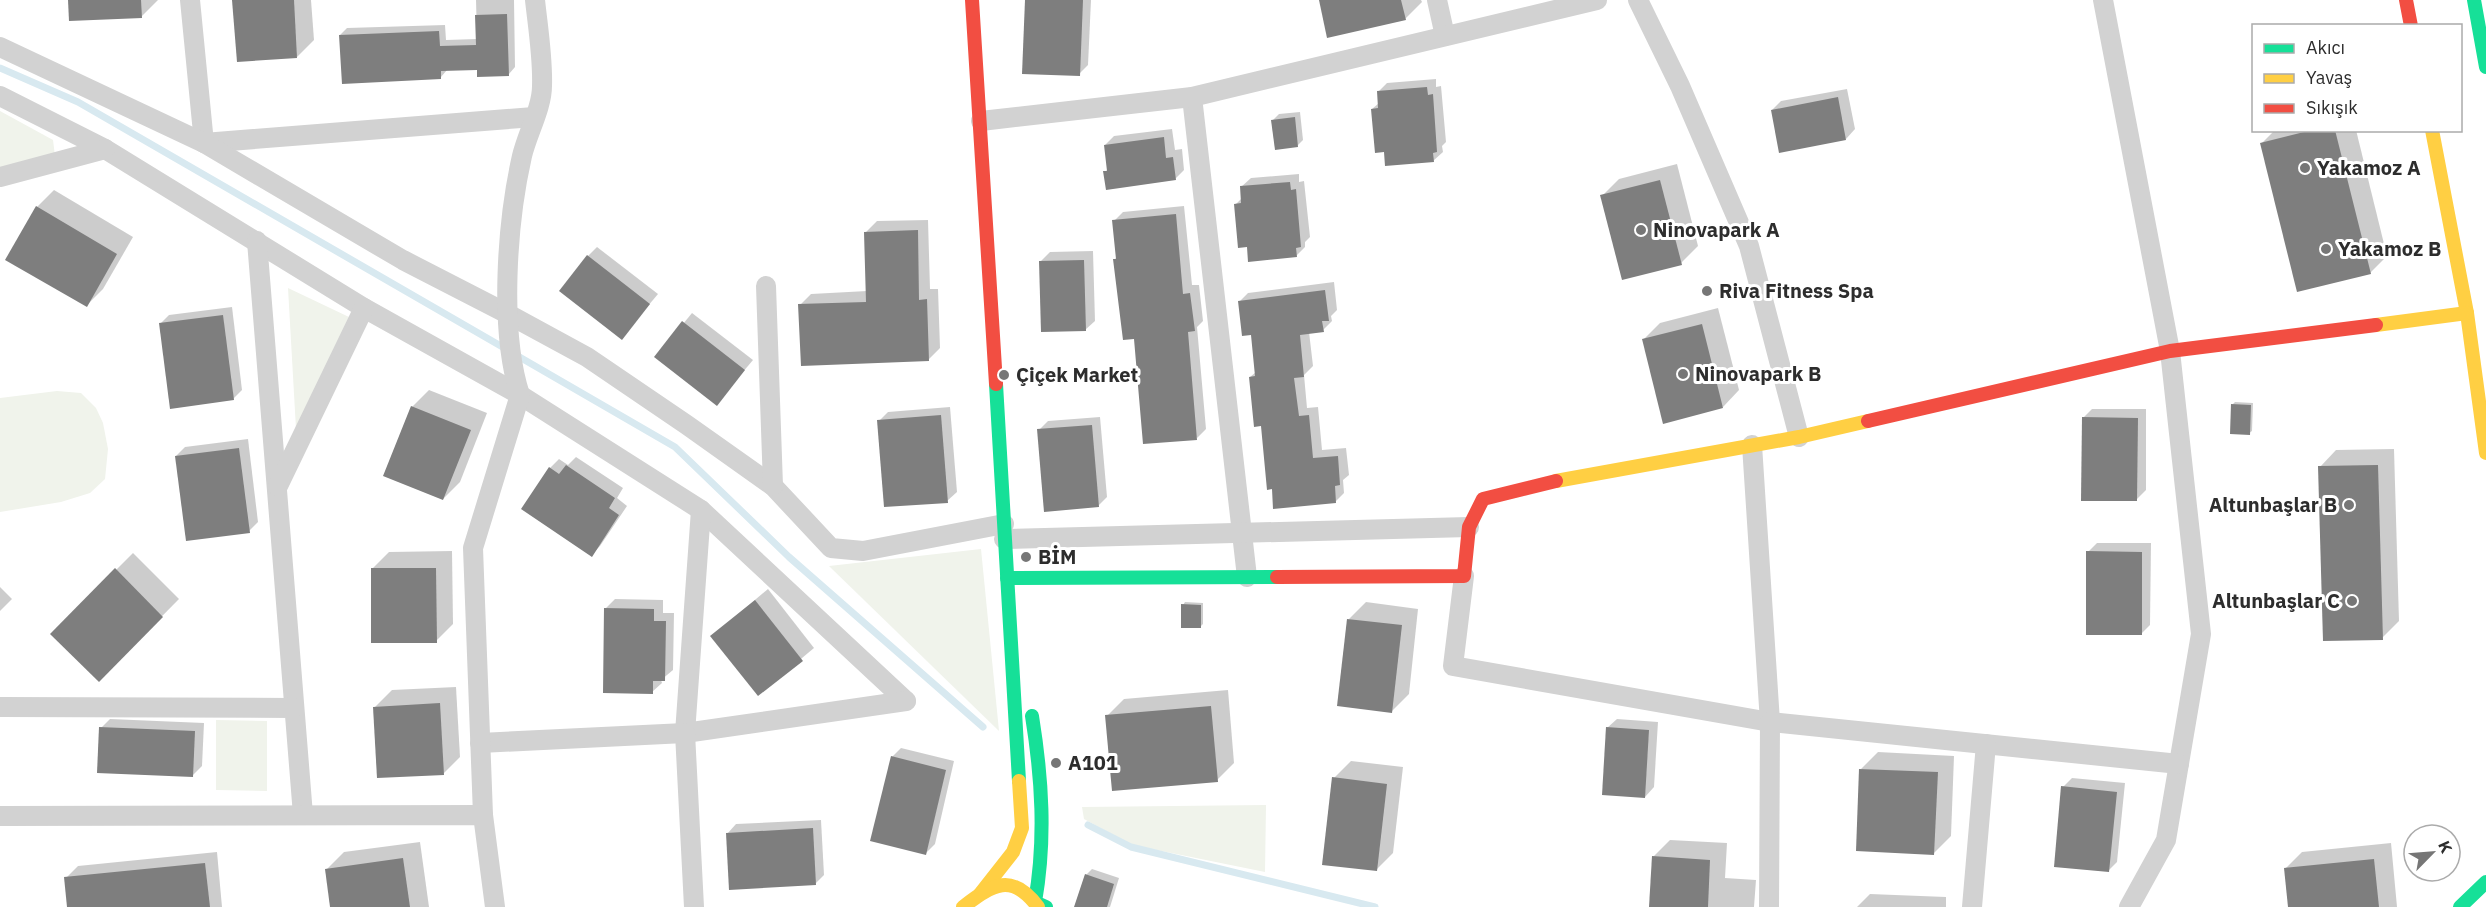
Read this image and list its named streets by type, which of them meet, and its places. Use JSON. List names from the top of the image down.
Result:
{
  "places": [
    "Yakamoz A",
    "Ninovapark A",
    "Yakamoz B",
    "Riva Fitness Spa",
    "Ninovapark B",
    "Çiçek Market",
    "Altunbaşlar B",
    "BİM",
    "Altunbaşlar C",
    "A101"
  ],
  "legend": ["Akıcı", "Yavaş", "Sıkışık"],
  "north": "top right"
}
